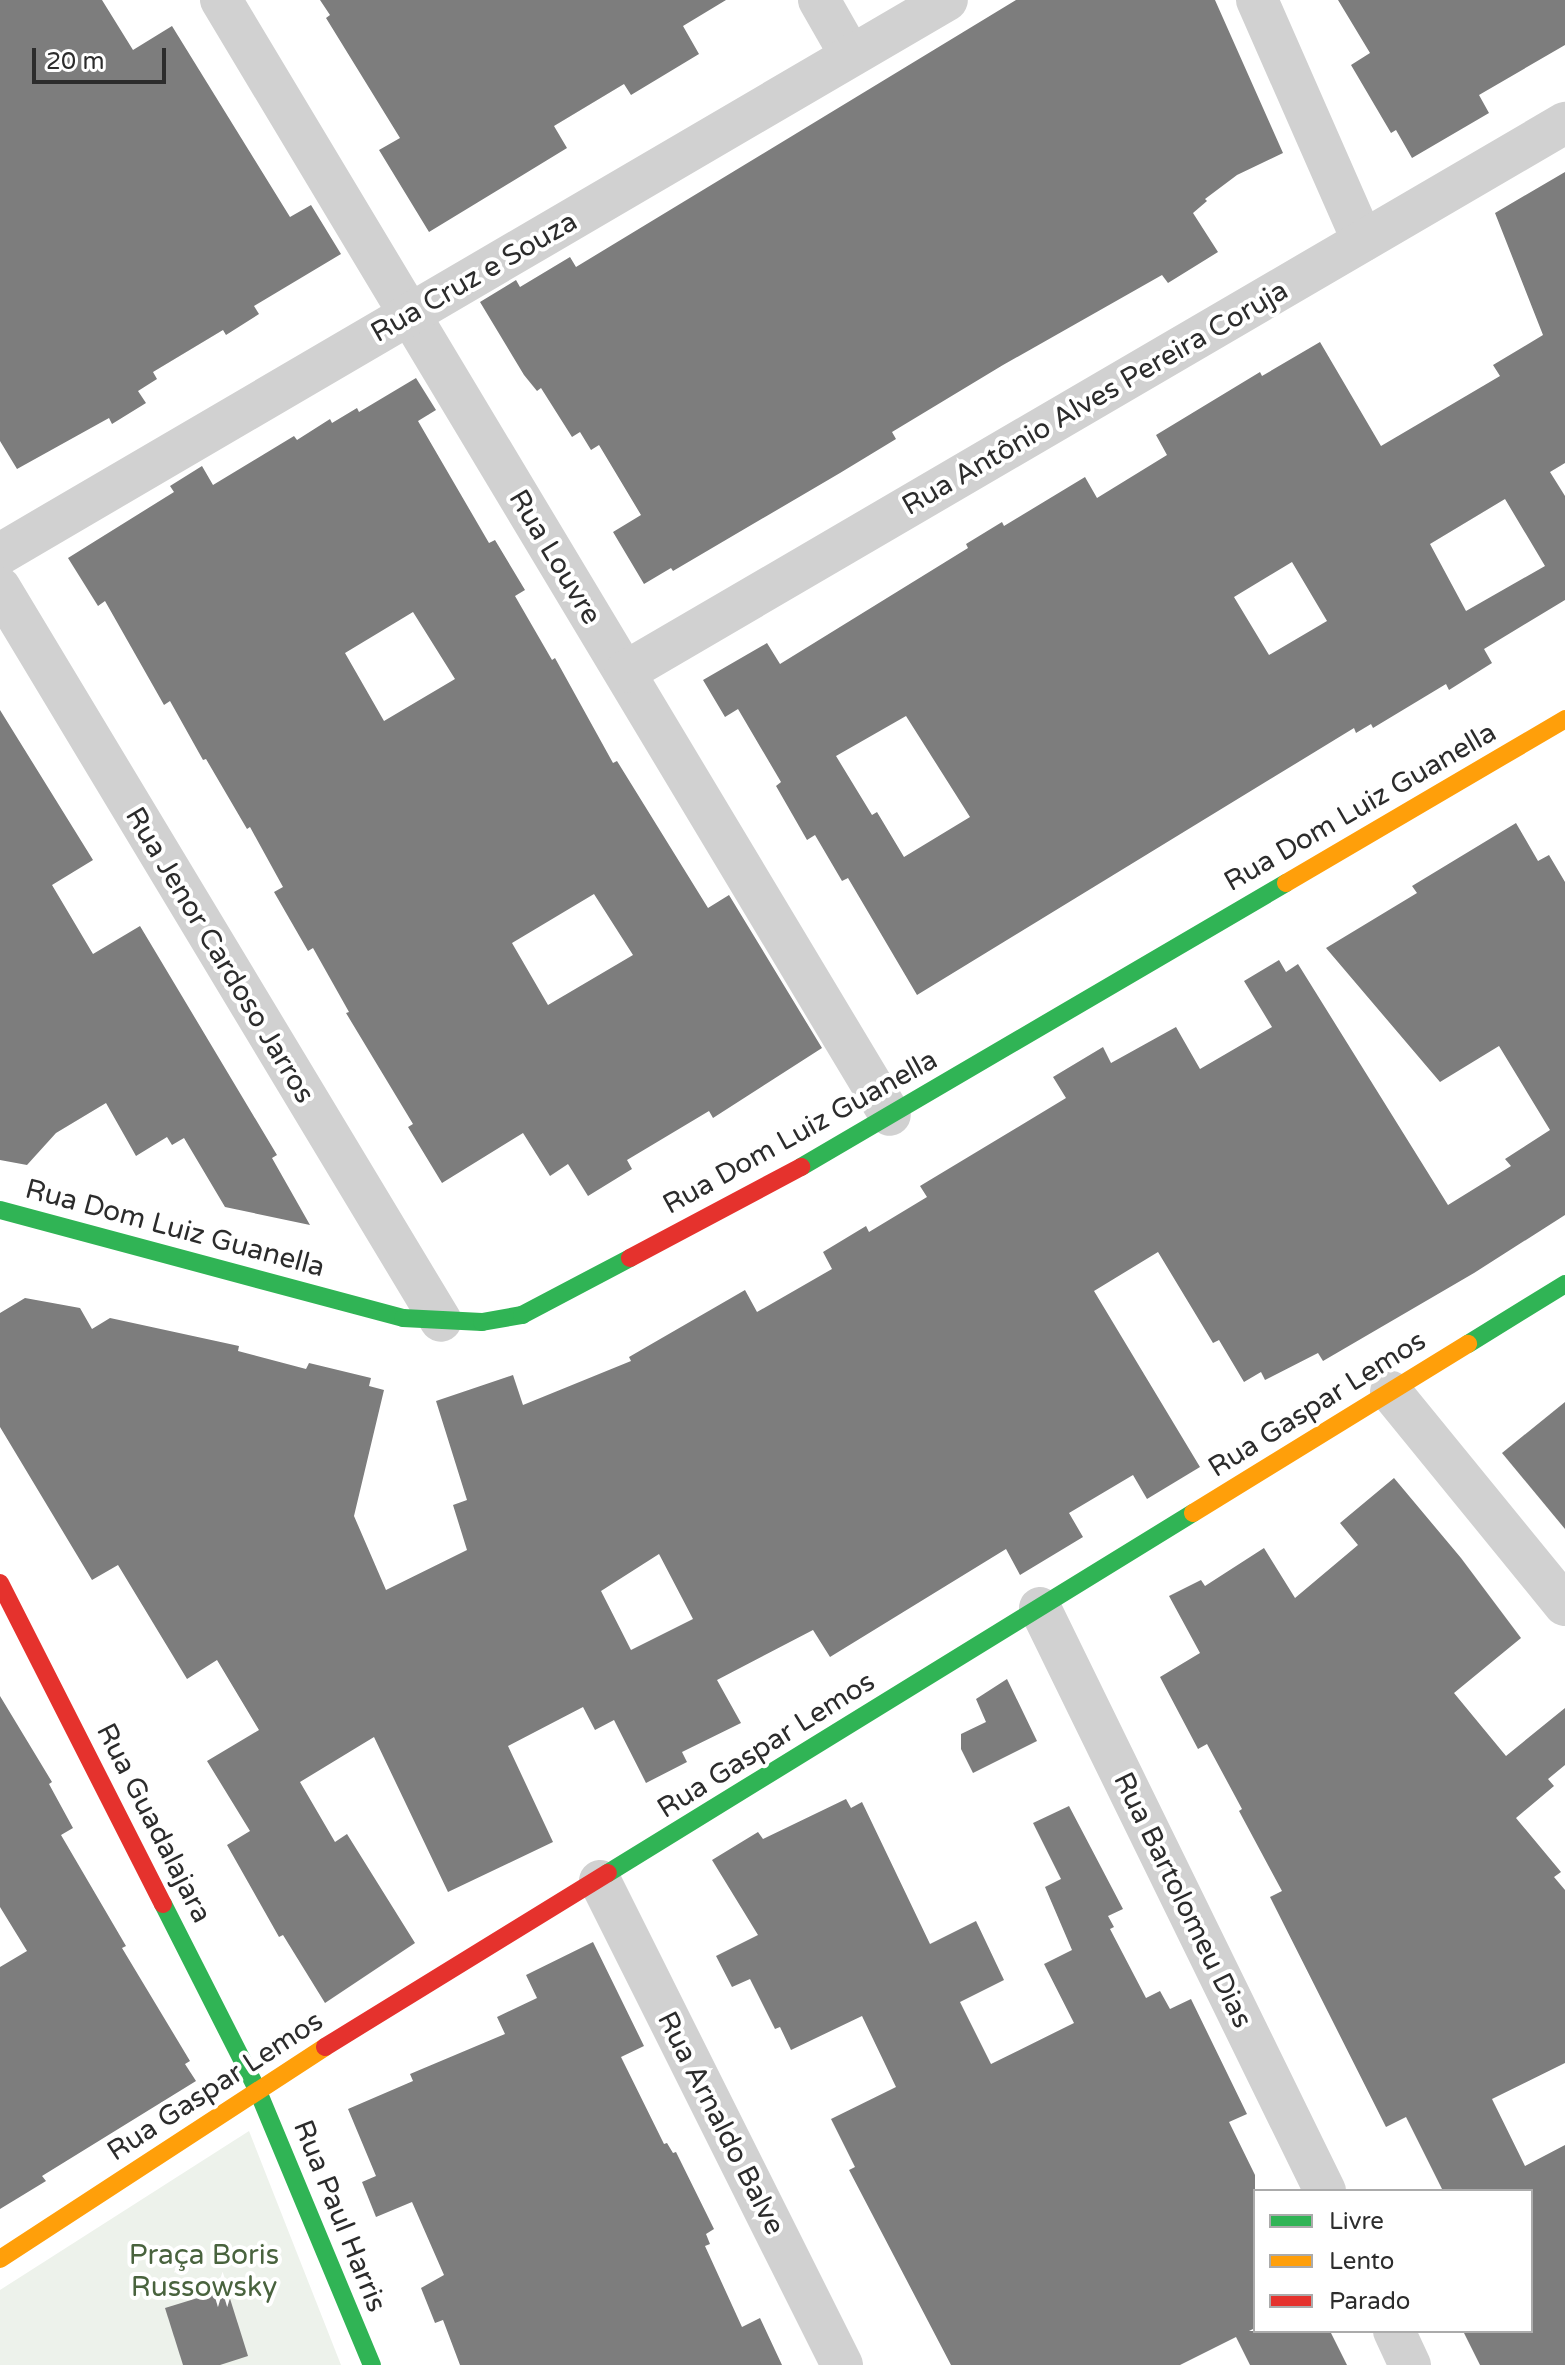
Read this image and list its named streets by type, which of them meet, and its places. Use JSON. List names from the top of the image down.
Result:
{
  "streets": {
    "street": [
      "Rua Cruz e Souza",
      "Rua Antônio Alves Pereira Coruja",
      "Rua Louvre",
      "Rua Dom Luiz Guanella",
      "Rua Jenor Cardoso Jarros",
      "Rua Gaspar Lemos",
      "Rua Guadalajara",
      "Rua Bartolomeu Dias",
      "Rua Arnaldo Balve",
      "Rua Paul Harris"
    ]
  },
  "crossings": [
    ["Rua Cruz e Souza", "Rua Louvre"],
    ["Rua Antônio Alves Pereira Coruja", "Rua Louvre"],
    ["Rua Louvre", "Rua Dom Luiz Guanella"],
    ["Rua Dom Luiz Guanella", "Rua Jenor Cardoso Jarros"],
    ["Rua Gaspar Lemos", "Rua Guadalajara"],
    ["Rua Gaspar Lemos", "Rua Bartolomeu Dias"],
    ["Rua Gaspar Lemos", "Rua Arnaldo Balve"],
    ["Rua Gaspar Lemos", "Rua Paul Harris"],
    ["Rua Guadalajara", "Rua Paul Harris"]
  ],
  "parks": ["Praça Boris Russowsky"],
  "legend": ["Livre", "Lento", "Parado"],
  "scale_bar": "20 m"
}
